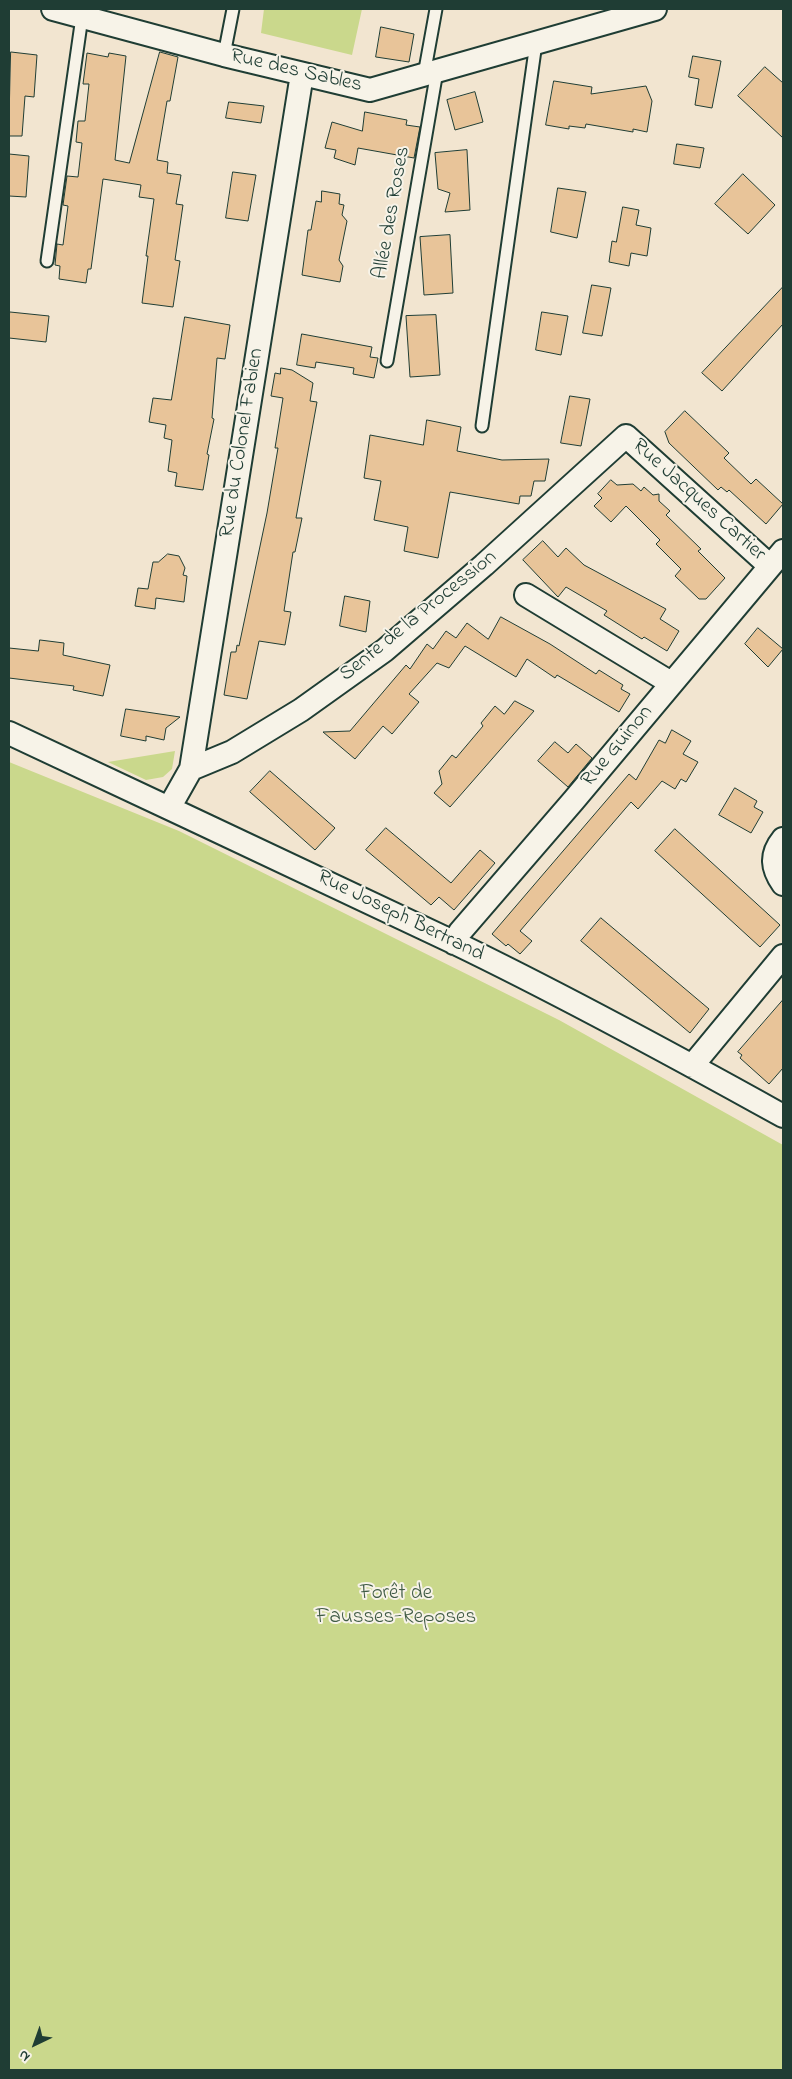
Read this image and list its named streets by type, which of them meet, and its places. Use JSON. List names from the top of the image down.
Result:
{
  "streets": {
    "street": [
      "Rue des Sables",
      "Rue du Colonel Fabien",
      "Rue Jacques Cartier",
      "Sente de la Procession",
      "Rue Guinon",
      "Rue Joseph Bertrand"
    ],
    "lane": ["Allée des Roses"]
  },
  "crossings": [
    ["Rue des Sables", "Allée des Roses"],
    ["Rue des Sables", "Rue du Colonel Fabien"],
    ["Rue du Colonel Fabien", "Sente de la Procession"],
    ["Rue du Colonel Fabien", "Rue Joseph Bertrand"],
    ["Rue Jacques Cartier", "Sente de la Procession"],
    ["Rue Jacques Cartier", "Rue Guinon"],
    ["Rue Guinon", "Rue Joseph Bertrand"]
  ],
  "parks": ["Forêt de Fausses-Reposes"],
  "north": "bottom left"
}
